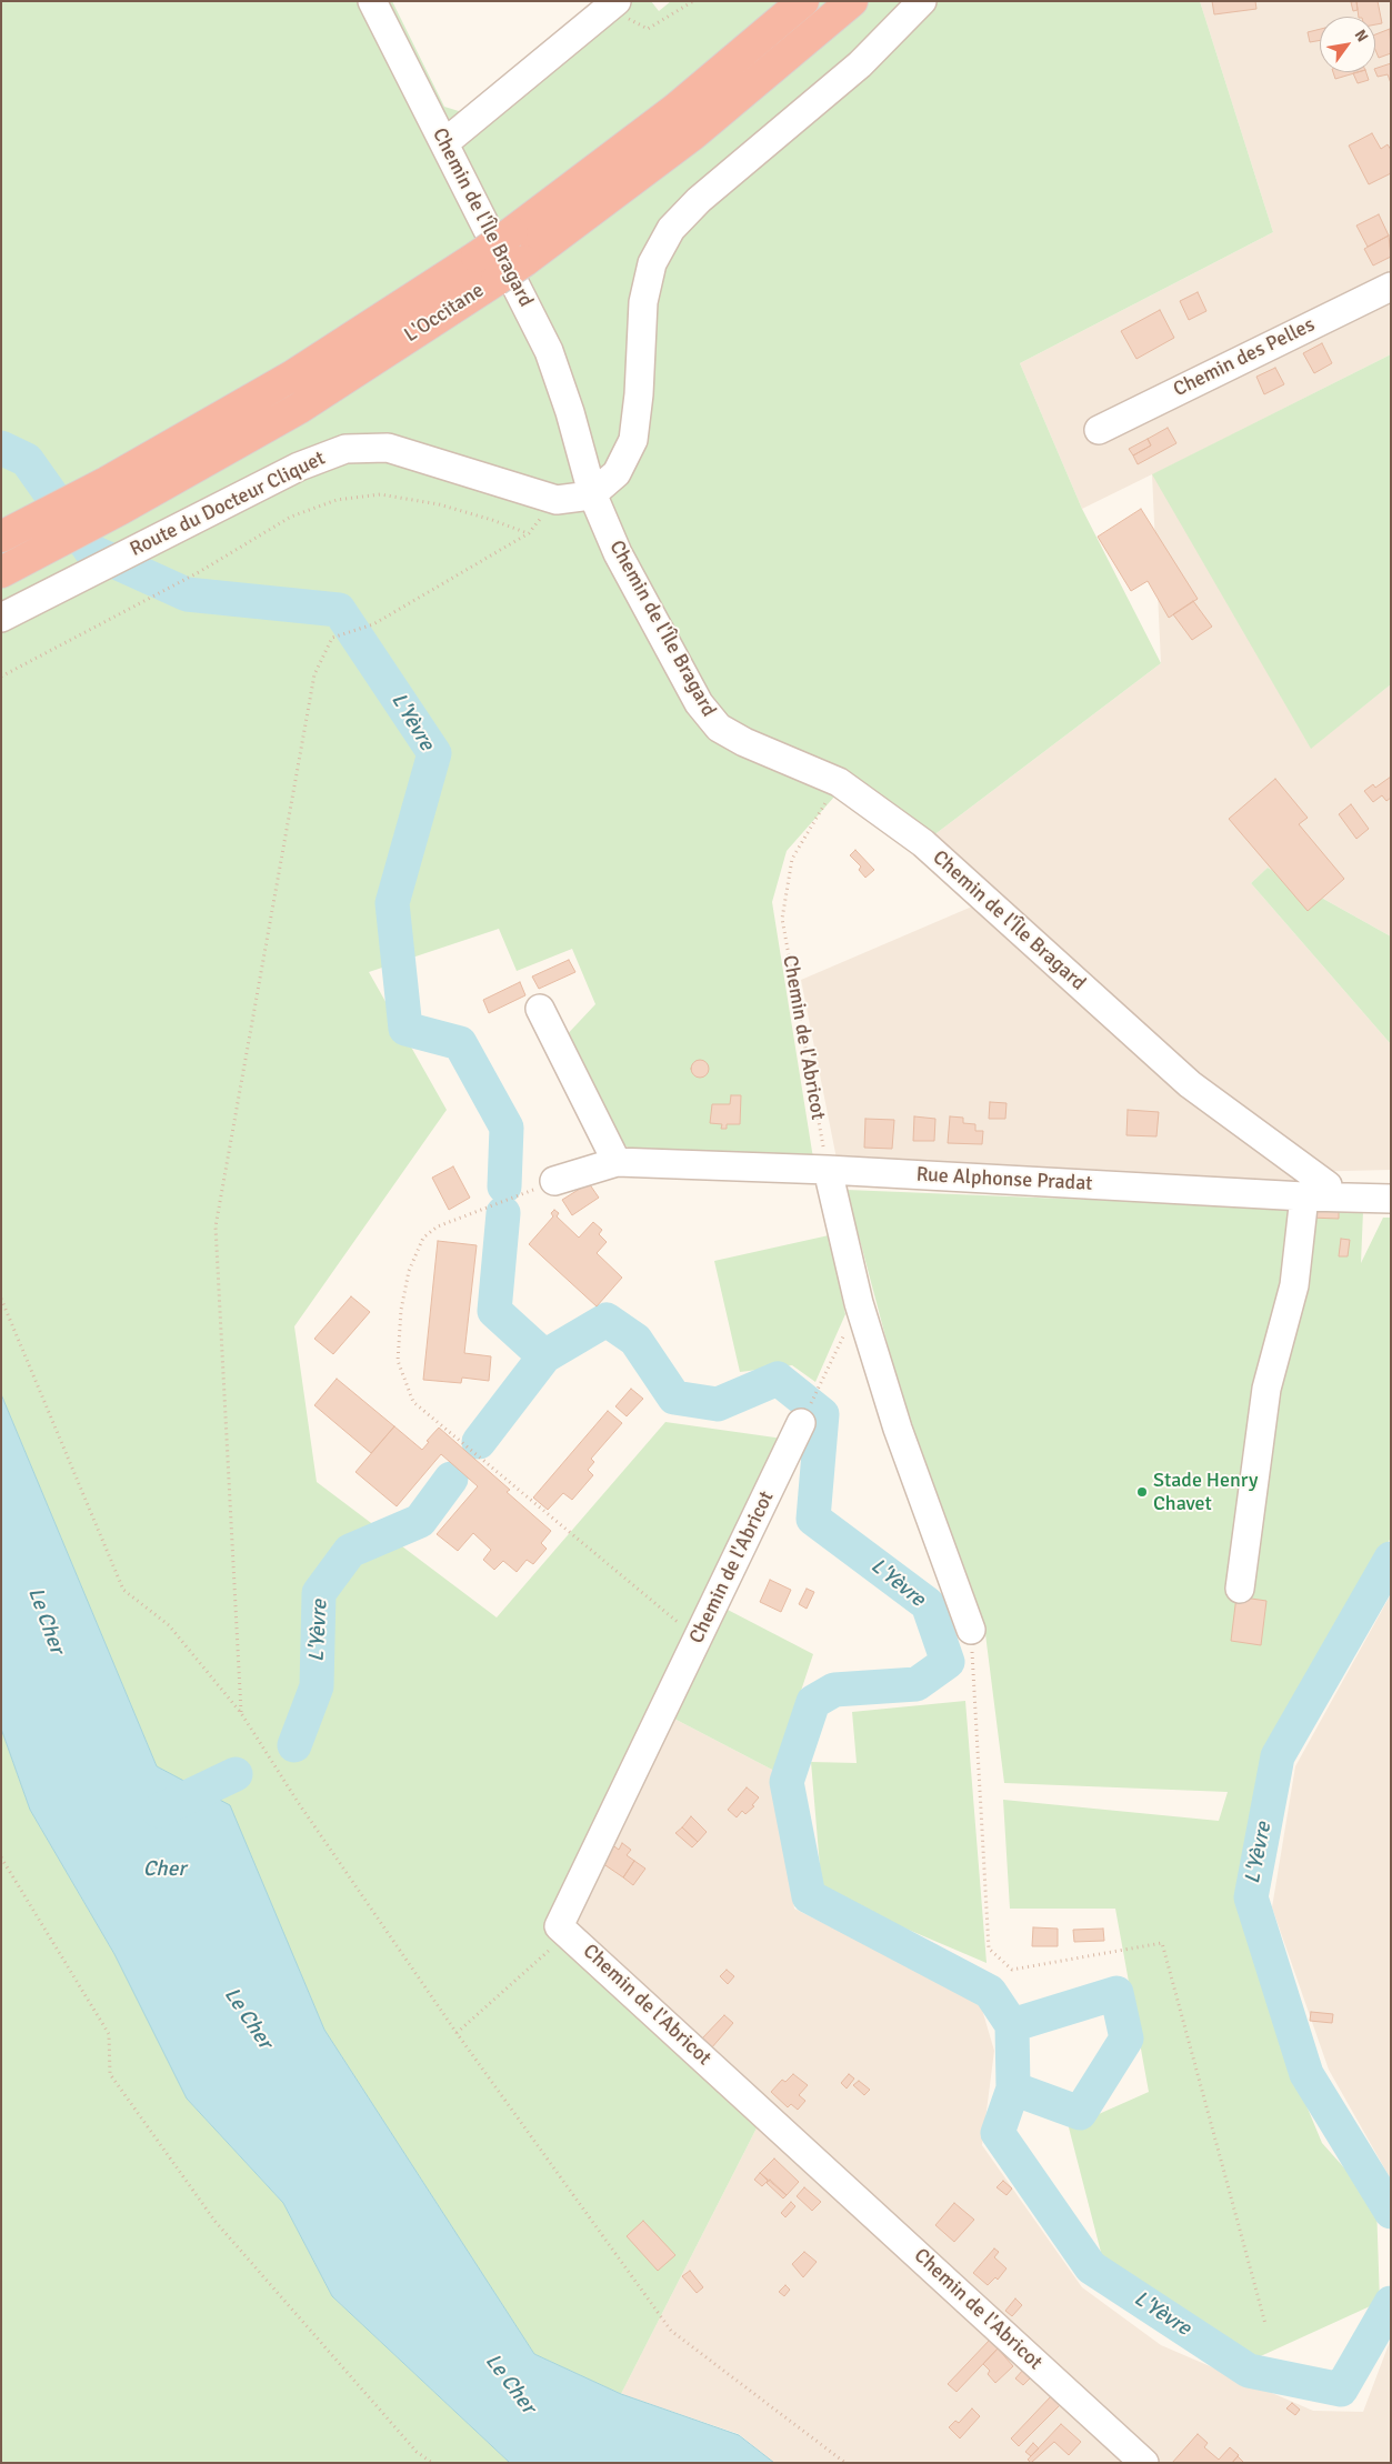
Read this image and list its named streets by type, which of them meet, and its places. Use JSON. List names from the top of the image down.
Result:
{
  "streets": {
    "highway": ["L'Occitane"],
    "street": [
      "Chemin de l'Île Bragard",
      "Chemin des Pelles",
      "Route du Docteur Cliquet",
      "Chemin de l'Abricot",
      "Rue Alphonse Pradat"
    ]
  },
  "crossings": [
    ["Chemin de l'Île Bragard", "Route du Docteur Cliquet"],
    ["Chemin de l'Île Bragard", "Chemin de l'Abricot"],
    ["Chemin de l'Île Bragard", "Rue Alphonse Pradat"],
    ["Chemin de l'Abricot", "Rue Alphonse Pradat"]
  ],
  "water": ["L'Yèvre", "Le Cher", "Cher"],
  "places": ["Stade Henry Chavet"],
  "north": "top right"
}
